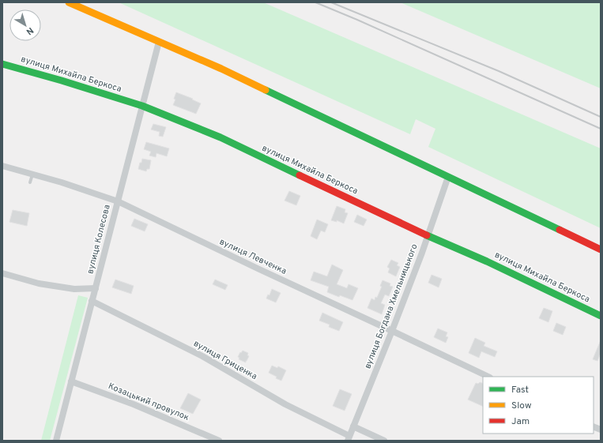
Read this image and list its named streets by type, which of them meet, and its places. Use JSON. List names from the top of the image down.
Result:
{
  "streets": {
    "street": [
      "вулиця Михайла Беркоса",
      "вулиця Колесова",
      "вулиця Левченка",
      "вулиця Богдана Хмельницького",
      "вулиця Гриценка",
      "Козацький провулок"
    ]
  },
  "crossings": [
    ["вулиця Михайла Беркоса", "вулиця Колесова"],
    ["вулиця Михайла Беркоса", "вулиця Богдана Хмельницького"],
    ["вулиця Колесова", "вулиця Левченка"],
    ["вулиця Колесова", "вулиця Гриценка"],
    ["вулиця Колесова", "Козацький провулок"],
    ["вулиця Левченка", "вулиця Богдана Хмельницького"],
    ["вулиця Богдана Хмельницького", "вулиця Гриценка"]
  ],
  "legend": ["Fast", "Slow", "Jam"],
  "north": "bottom right"
}
